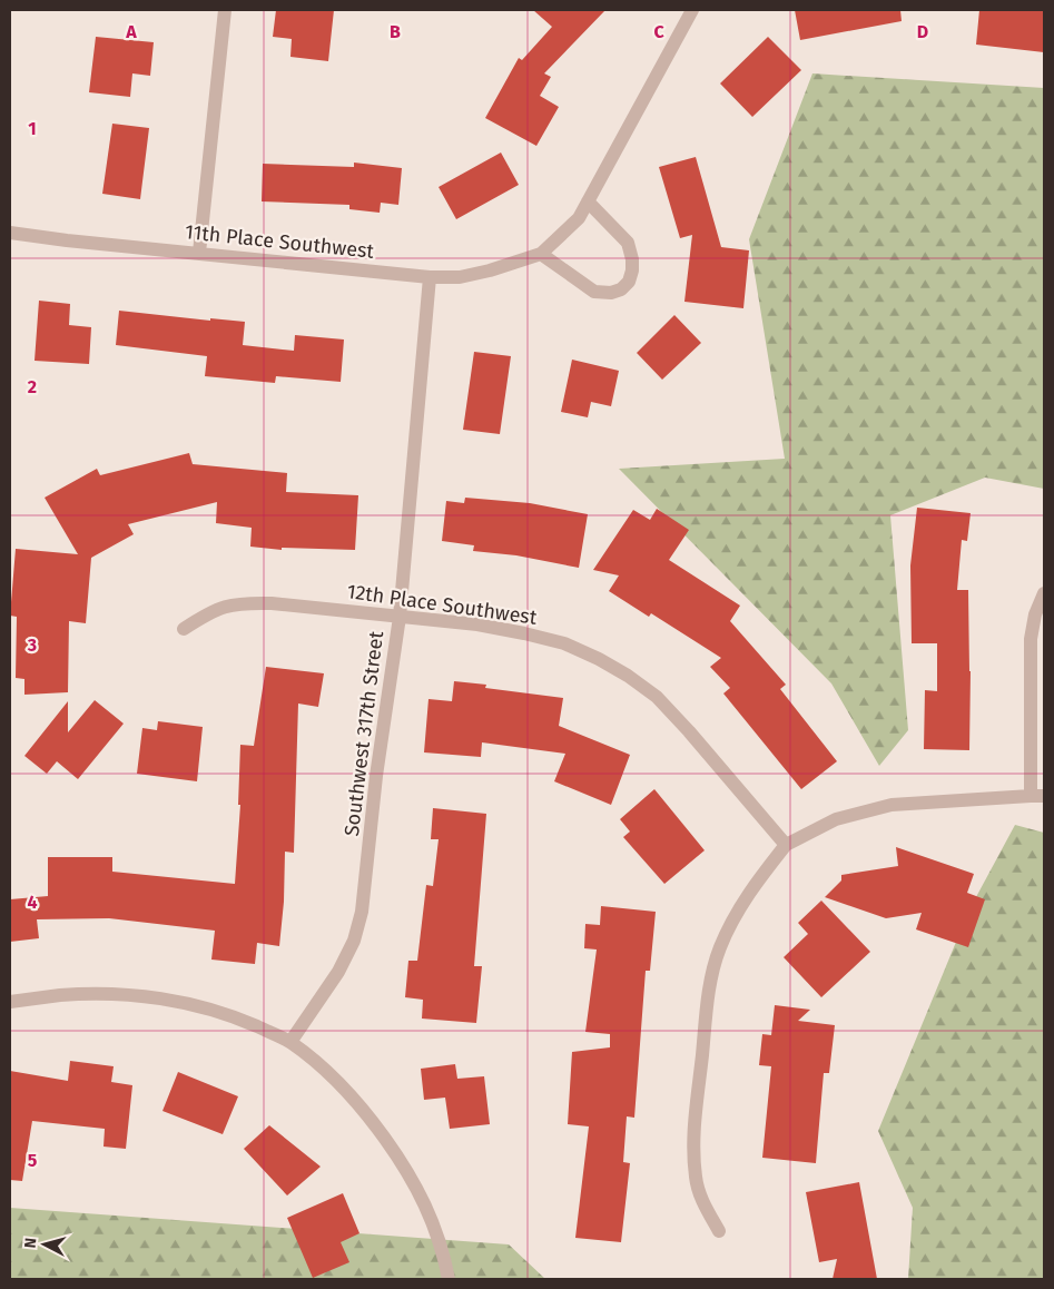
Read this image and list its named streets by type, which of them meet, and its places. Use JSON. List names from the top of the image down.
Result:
{
  "streets": {
    "street": ["11th Place Southwest", "12th Place Southwest", "Southwest 317th Street"]
  },
  "crossings": [
    ["11th Place Southwest", "Southwest 317th Street"],
    ["12th Place Southwest", "Southwest 317th Street"]
  ],
  "north": "left",
  "grid": {
    "columns": [
      "A",
      "B",
      "C",
      "D"
    ],
    "rows": [
      "1",
      "2",
      "3",
      "4",
      "5"
    ]
  }
}
